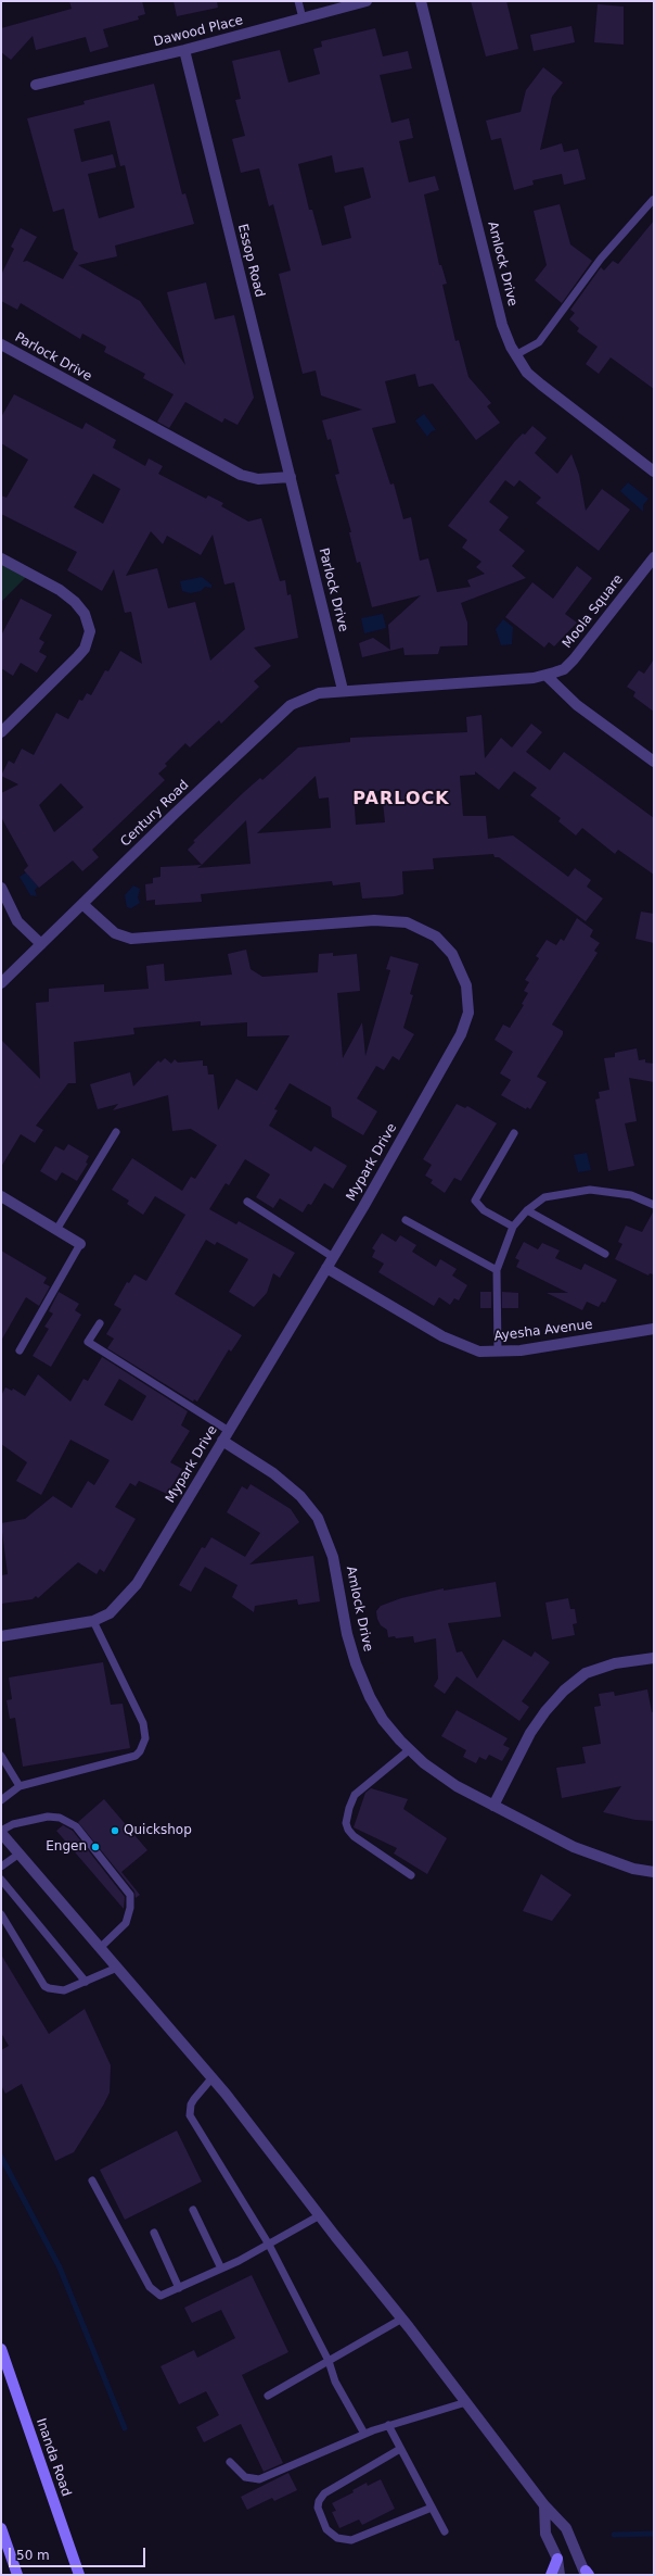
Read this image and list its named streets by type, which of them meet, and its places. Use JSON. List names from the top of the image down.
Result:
{
  "streets": {
    "main road": ["Inanda Road"],
    "street": [
      "Dawood Place",
      "Essop Road",
      "Amlock Drive",
      "Parlock Drive",
      "Moola Square",
      "Century Road",
      "Mypark Drive",
      "Ayesha Avenue"
    ]
  },
  "crossings": [
    ["Dawood Place", "Essop Road"],
    ["Essop Road", "Parlock Drive"],
    ["Amlock Drive", "Mypark Drive"],
    ["Parlock Drive", "Century Road"],
    ["Century Road", "Mypark Drive"],
    ["Mypark Drive", "Ayesha Avenue"]
  ],
  "districts": ["PARLOCK"],
  "places": ["Quickshop", "Engen"],
  "scale_bar": "50 m"
}
